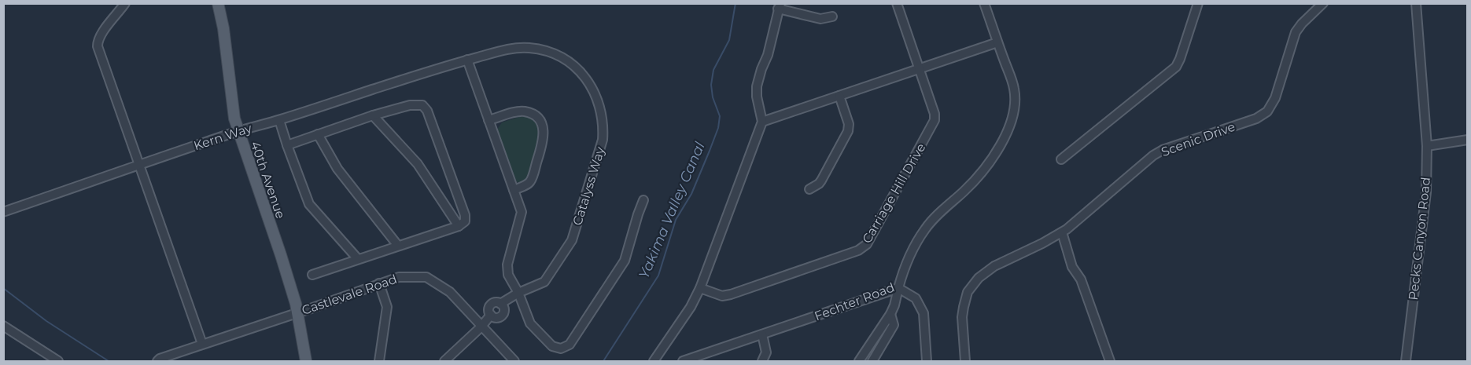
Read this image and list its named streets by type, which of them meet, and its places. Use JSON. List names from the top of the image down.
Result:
{
  "streets": {
    "main road": ["40th Avenue"],
    "street": [
      "Kern Way",
      "Scenic Drive",
      "Catalyss Way",
      "Carriage Hill Drive",
      "Pecks Canyon Road",
      "Castlevale Road",
      "Fechter Road"
    ]
  },
  "crossings": [
    ["Kern Way", "40th Avenue"],
    ["Kern Way", "Catalyss Way"],
    ["40th Avenue", "Castlevale Road"],
    ["Catalyss Way", "Castlevale Road"]
  ],
  "water": ["Yakima Valley Canal"]
}
